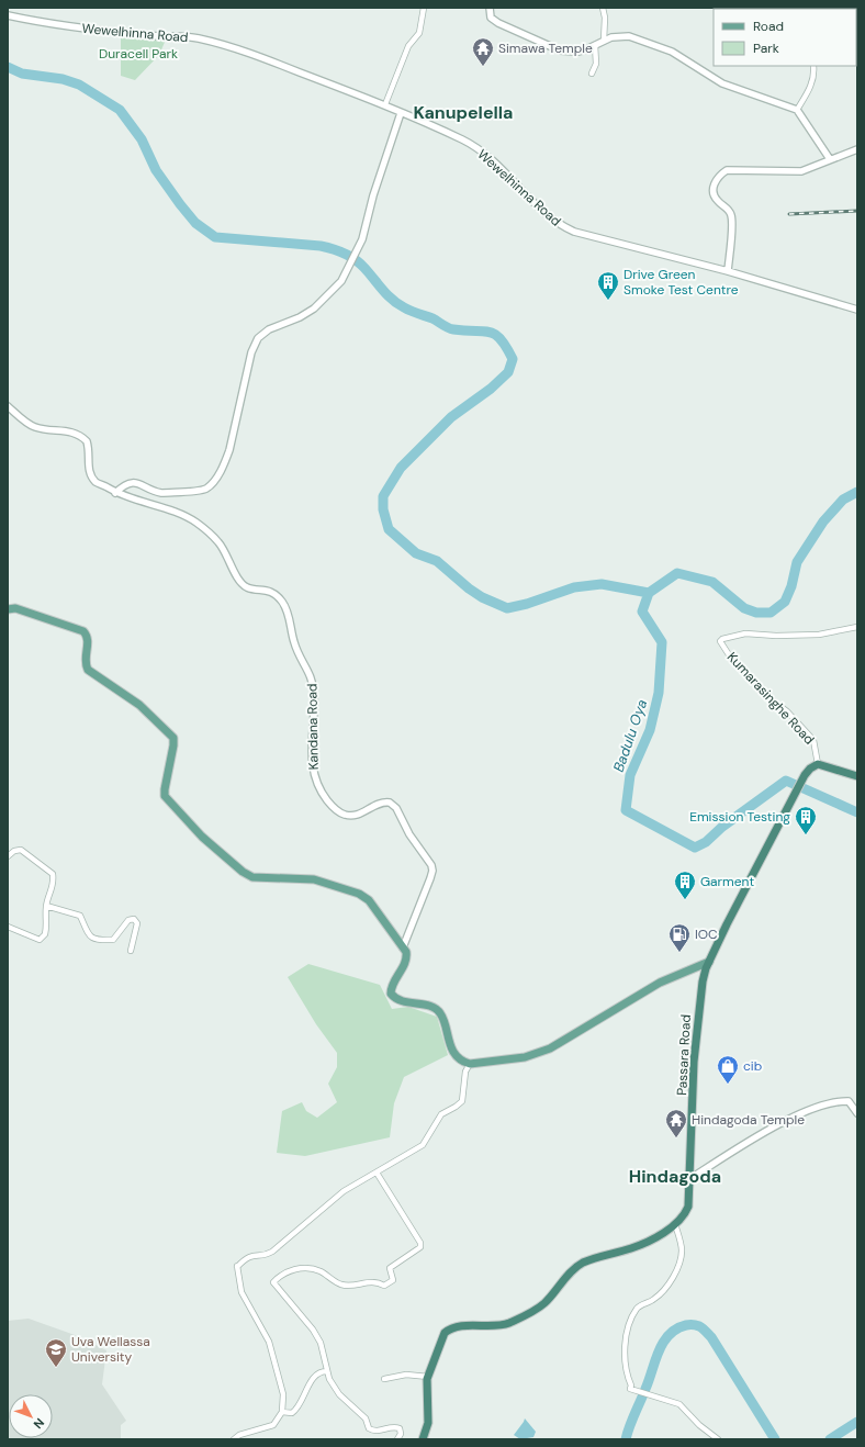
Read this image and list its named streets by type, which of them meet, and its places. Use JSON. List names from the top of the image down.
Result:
{
  "streets": {
    "highway": ["Passara Road"],
    "street": ["Wewelhinna Road", "Kumarasinghe Road", "Kandana Road"]
  },
  "crossings": [
    ["Kumarasinghe Road", "Passara Road"]
  ],
  "districts": ["Kanupelella", "Hindagoda"],
  "water": ["Badulu Oya"],
  "parks": ["Duracell Park"],
  "places": {
    "temple": ["Simawa Temple", "Hindagoda Temple"],
    "building": ["Drive Green Smoke Test Centre", "Emission Testing", "Garment"],
    "fuel station": ["IOC"],
    "shop": ["cib"],
    "school or university": ["Uva Wellassa University"]
  },
  "legend": ["Road", "Park"],
  "north": "bottom right"
}
